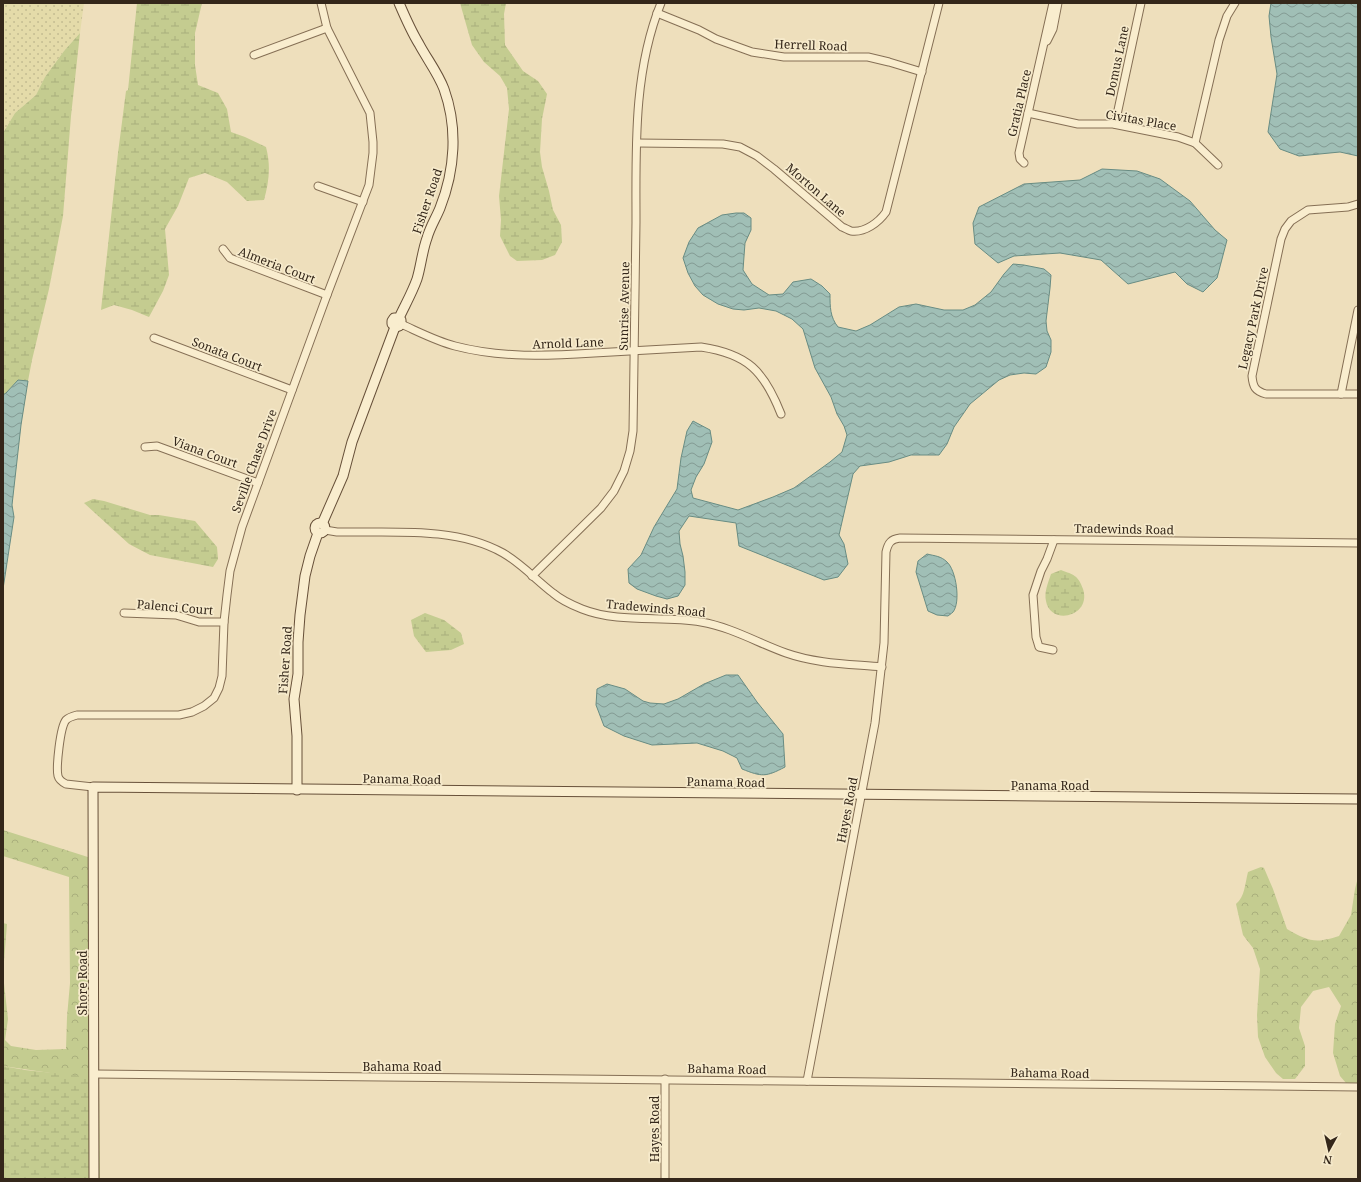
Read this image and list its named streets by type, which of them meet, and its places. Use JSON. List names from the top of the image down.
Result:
{
  "streets": {
    "street": [
      "Herrell Road",
      "Domus Lane",
      "Gratia Place",
      "Civitas Place",
      "Morton Lane",
      "Fisher Road",
      "Almeria Court",
      "Sunrise Avenue",
      "Legacy Park Drive",
      "Arnold Lane",
      "Sonata Court",
      "Viana Court",
      "Seville Chase Drive",
      "Tradewinds Road",
      "Palenci Court",
      "Panama Road",
      "Hayes Road",
      "Shore Road",
      "Bahama Road"
    ]
  },
  "crossings": [
    ["Herrell Road", "Morton Lane"],
    ["Herrell Road", "Sunrise Avenue"],
    ["Domus Lane", "Civitas Place"],
    ["Gratia Place", "Civitas Place"],
    ["Morton Lane", "Sunrise Avenue"],
    ["Fisher Road", "Arnold Lane"],
    ["Fisher Road", "Tradewinds Road"],
    ["Fisher Road", "Panama Road"],
    ["Almeria Court", "Seville Chase Drive"],
    ["Sunrise Avenue", "Arnold Lane"],
    ["Sunrise Avenue", "Tradewinds Road"],
    ["Sonata Court", "Seville Chase Drive"],
    ["Viana Court", "Seville Chase Drive"],
    ["Seville Chase Drive", "Palenci Court"],
    ["Seville Chase Drive", "Panama Road"],
    ["Seville Chase Drive", "Shore Road"],
    ["Tradewinds Road", "Hayes Road"],
    ["Panama Road", "Hayes Road"],
    ["Panama Road", "Shore Road"],
    ["Hayes Road", "Bahama Road"],
    ["Shore Road", "Bahama Road"]
  ],
  "north": "bottom"
}
